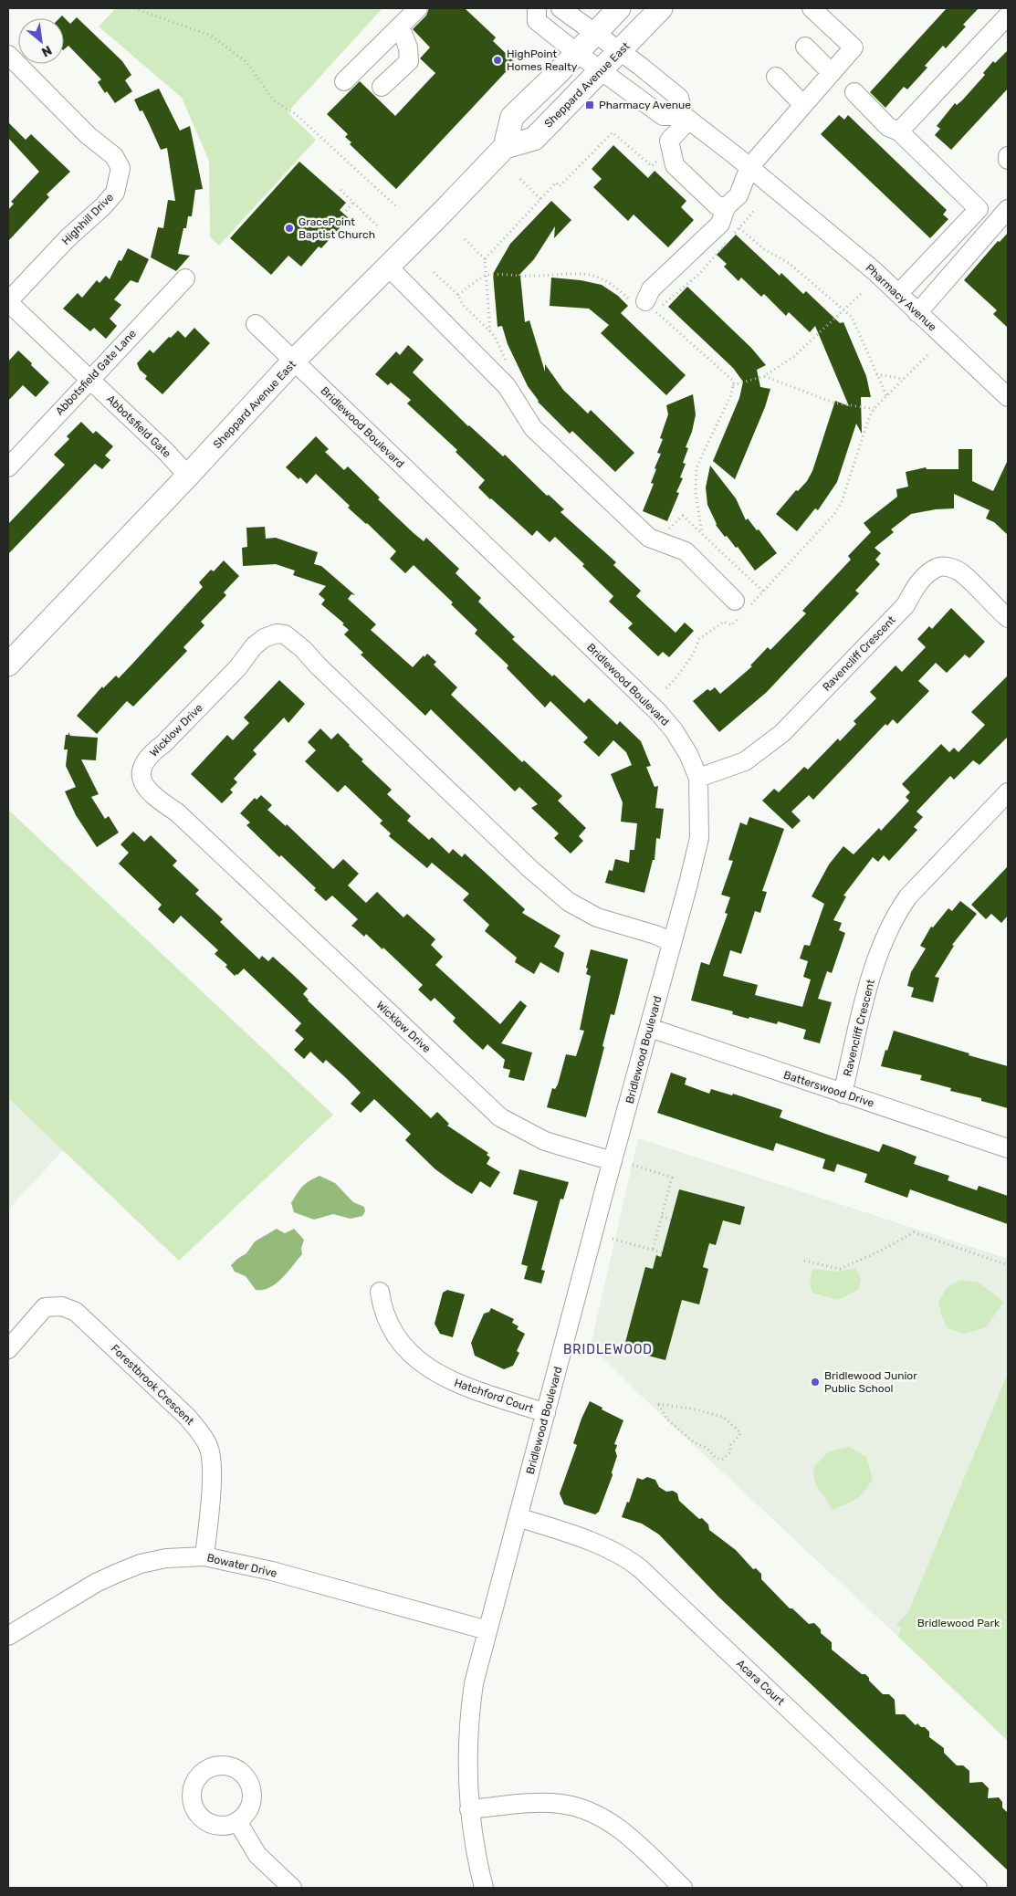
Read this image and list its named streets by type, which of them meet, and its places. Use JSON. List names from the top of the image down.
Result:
{
  "streets": {
    "main road": ["Sheppard Avenue East"],
    "street": [
      "Highhill Drive",
      "Pharmacy Avenue",
      "Abbotsfield Gate Lane",
      "Abbotsfield Gate",
      "Bridlewood Boulevard",
      "Ravencliff Crescent",
      "Wicklow Drive",
      "Batterswood Drive",
      "Forestbrook Crescent",
      "Hatchford Court",
      "Bowater Drive",
      "Acara Court"
    ]
  },
  "crossings": [
    ["Sheppard Avenue East", "Pharmacy Avenue"],
    ["Sheppard Avenue East", "Abbotsfield Gate"],
    ["Sheppard Avenue East", "Bridlewood Boulevard"],
    ["Highhill Drive", "Abbotsfield Gate"],
    ["Abbotsfield Gate Lane", "Abbotsfield Gate"],
    ["Bridlewood Boulevard", "Ravencliff Crescent"],
    ["Bridlewood Boulevard", "Wicklow Drive"],
    ["Bridlewood Boulevard", "Batterswood Drive"],
    ["Bridlewood Boulevard", "Hatchford Court"],
    ["Bridlewood Boulevard", "Bowater Drive"],
    ["Bridlewood Boulevard", "Acara Court"],
    ["Ravencliff Crescent", "Batterswood Drive"],
    ["Forestbrook Crescent", "Bowater Drive"]
  ],
  "districts": ["BRIDLEWOOD"],
  "parks": ["Bridlewood Park"],
  "places": {
    "other": ["HighPoint Homes Realty", "GracePoint Baptist Church", "Bridlewood Junior Public School"],
    "transit": ["Pharmacy Avenue"]
  },
  "north": "bottom right"
}
